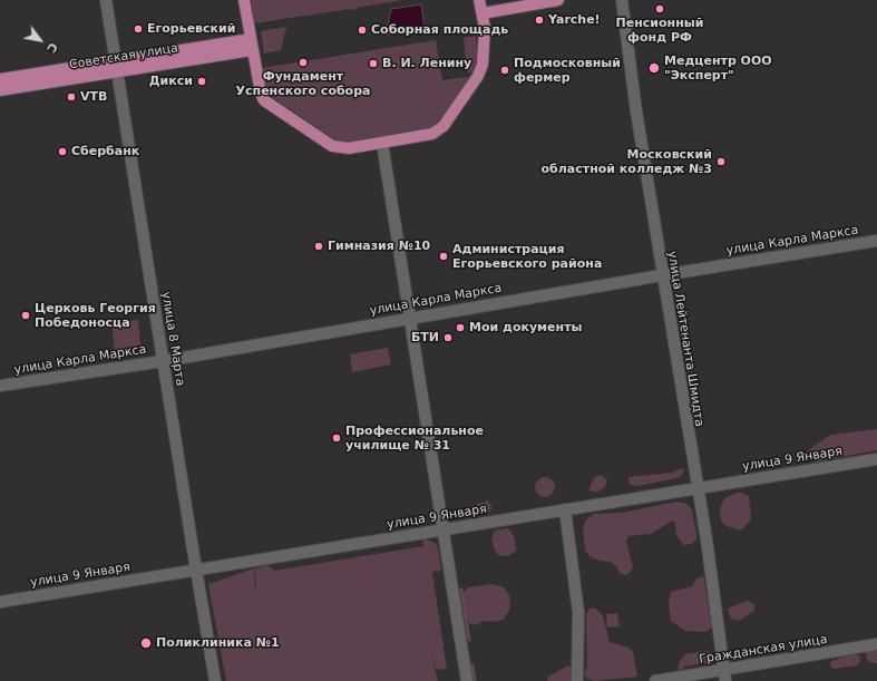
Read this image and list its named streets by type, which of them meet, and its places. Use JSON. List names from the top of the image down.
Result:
{
  "streets": {
    "main road": ["Советская улица"],
    "street": [
      "улица Карла Маркса",
      "улица 8 Марта",
      "улица Лейтенанта Шмидта",
      "улица 9 Января",
      "Гражданская улица"
    ]
  },
  "crossings": [
    ["Советская улица", "улица 8 Марта"],
    ["улица Карла Маркса", "улица 8 Марта"],
    ["улица Карла Маркса", "улица Лейтенанта Шмидта"],
    ["улица 8 Марта", "улица 9 Января"],
    ["улица Лейтенанта Шмидта", "улица 9 Января"],
    ["улица Лейтенанта Шмидта", "Гражданская улица"]
  ],
  "places": [
    "Пенсионный фонд РФ",
    "Yarche!",
    "Егорьевский",
    "Соборная площадь",
    "Фундамент Успенского собора",
    "В. И. Ленину",
    "Медцентр ООО \"Эксперт\"",
    "Подмосковный фермер",
    "Дикси",
    "VTB",
    "Сбербанк",
    "Московский областной колледж №3",
    "Гимназия №10",
    "Администрация Егорьевского района",
    "Церковь Георгия Победоносца",
    "Мои документы",
    "БТИ",
    "Профессиональное училище № 31",
    "Поликлиника №1"
  ],
  "north": "bottom right"
}
